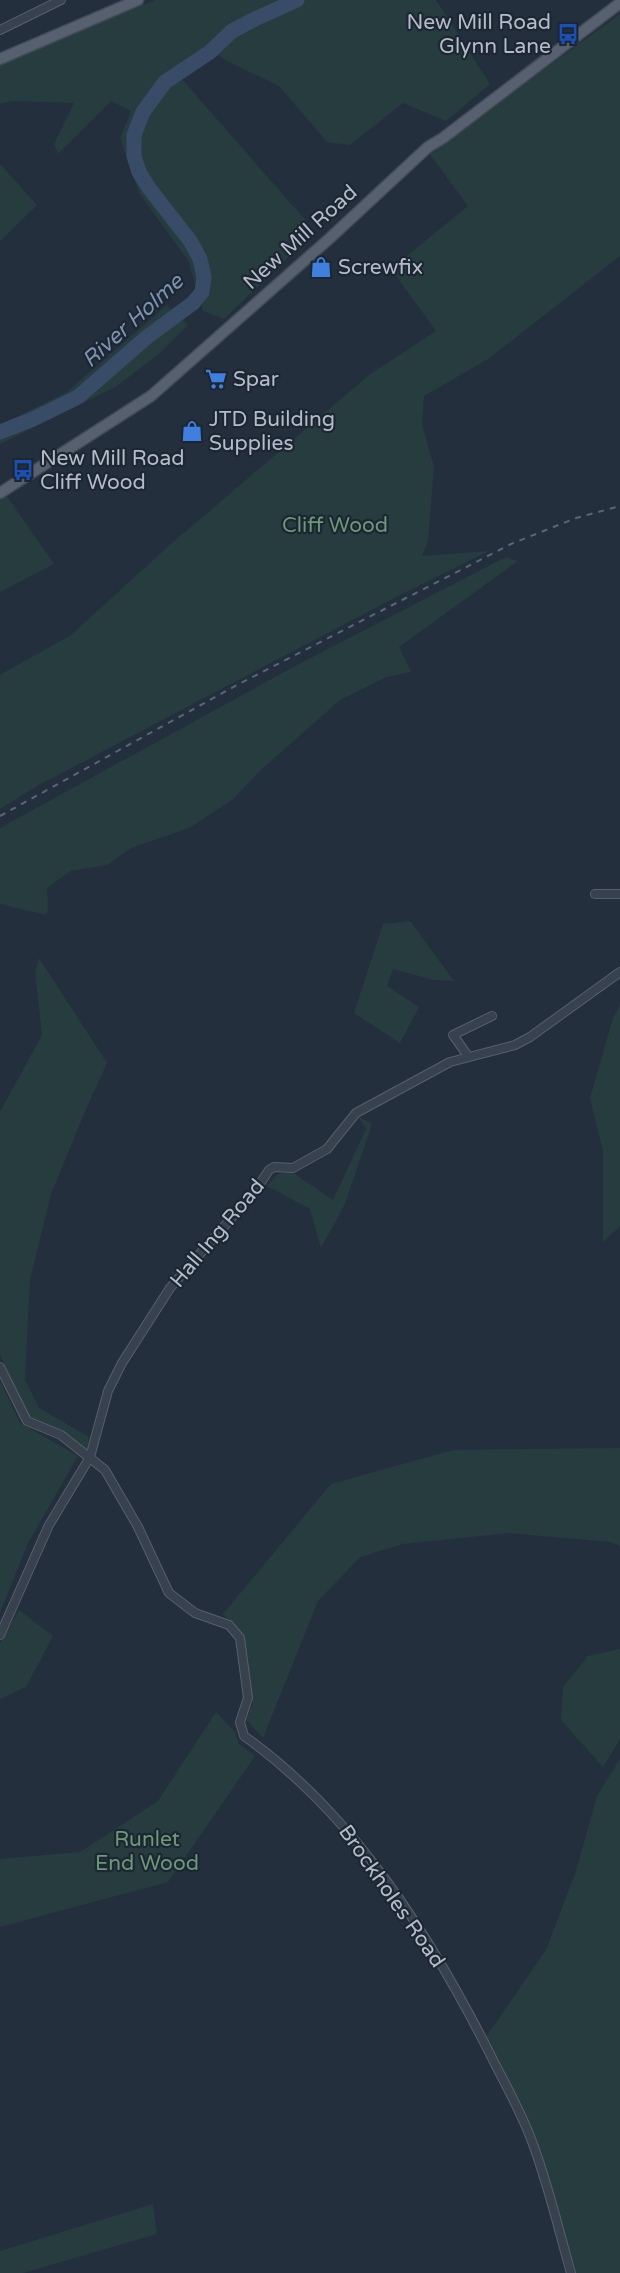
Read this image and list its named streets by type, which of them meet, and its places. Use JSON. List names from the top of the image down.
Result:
{
  "streets": {
    "main road": ["New Mill Road"],
    "street": ["Hall Ing Road", "Brockholes Road"]
  },
  "crossings": [
    ["Hall Ing Road", "Brockholes Road"]
  ],
  "water": ["River Holme"],
  "parks": ["Cliff Wood", "Runlet End Wood"],
  "places": {
    "bus stop": ["New Mill Road Glynn Lane", "New Mill Road Cliff Wood"],
    "shop": ["Screwfix", "JTD Building Supplies"],
    "supermarket": ["Spar"]
  }
}
